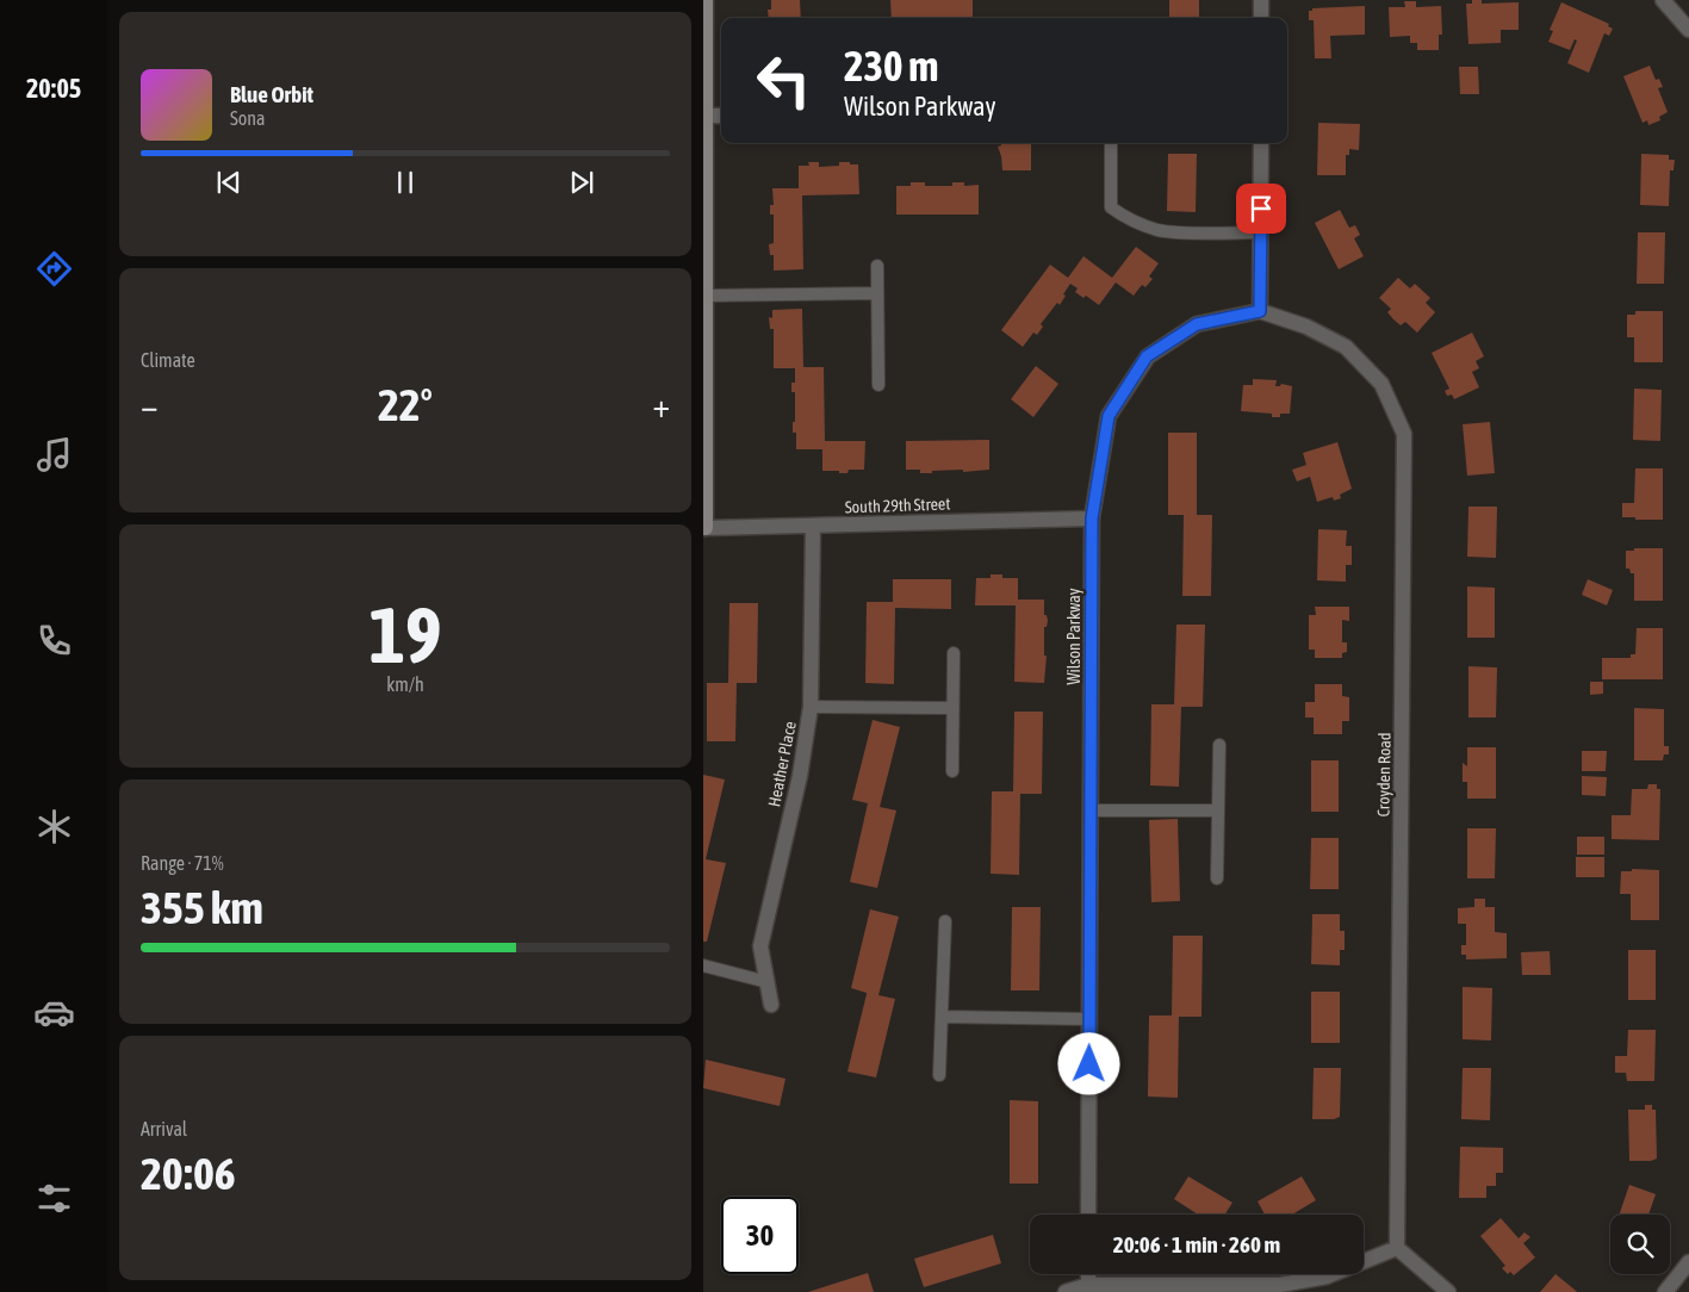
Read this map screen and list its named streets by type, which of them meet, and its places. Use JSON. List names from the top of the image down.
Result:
{
  "streets": {
    "street": [
      "South 29th Street",
      "Wilson Parkway",
      "Heather Place",
      "Croyden Road"
    ]
  },
  "crossings": [
    ["South 29th Street", "Wilson Parkway"],
    ["South 29th Street", "Heather Place"],
    ["Wilson Parkway", "Croyden Road"]
  ],
  "page": {
    "tabs": "20:05",
    "turn": ["230 m", "Wilson Parkway"],
    "song": ["Blue Orbit", "Sona"],
    "tile": [
      "Climate",
      ["19", "km/h"],
      ["Range · 71%", "355 km"],
      ["Arrival", "20:06"]
    ],
    "heat": ["−", "22°", "+"],
    "limit": "30",
    "trip": "20:06 · 1 min · 260 m"
  }
}
